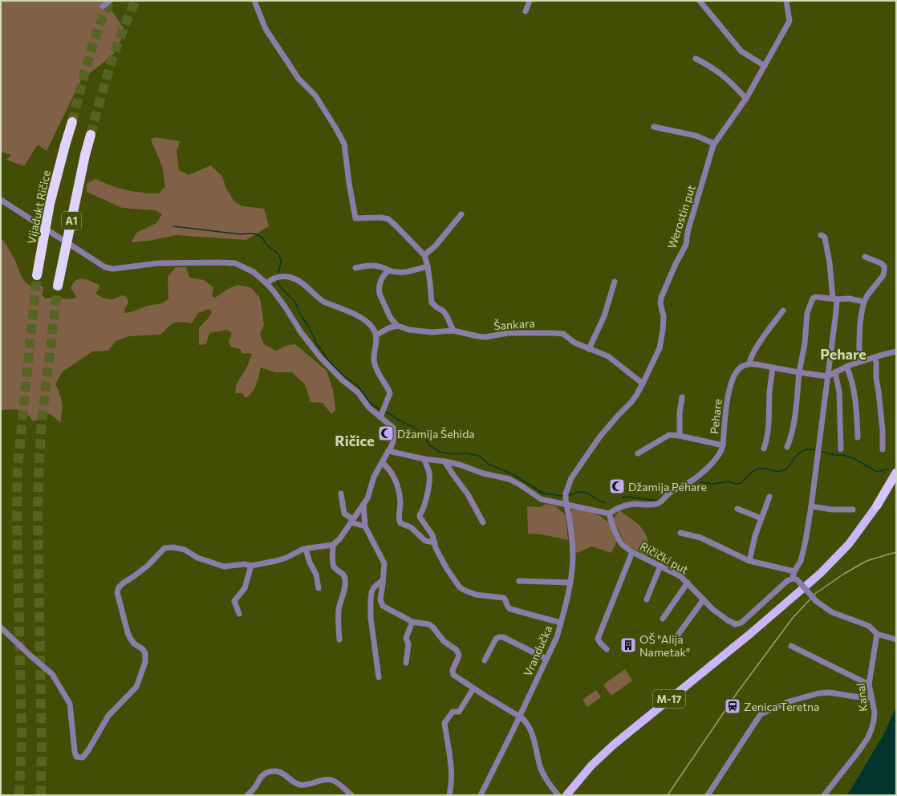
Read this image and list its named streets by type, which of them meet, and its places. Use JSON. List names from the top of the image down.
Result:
{
  "streets": {
    "highway": ["Vijadukt Ričice", "A1", "M-17"],
    "street": [
      "Werostin put",
      "Šankara",
      "Pehare",
      "Ričički put",
      "Vrandučka",
      "Kanal"
    ]
  },
  "crossings": [
    ["Werostin put", "Šankara"],
    ["Werostin put", "Vrandučka"],
    ["Pehare", "Ričički put"]
  ],
  "districts": ["Pehare", "Ričice"],
  "places": {
    "mosque": ["Džamija Šehida", "Džamija Pehare"],
    "building": ["OŠ \"Alija Nametak\""],
    "station": ["Zenica Teretna"]
  }
}
